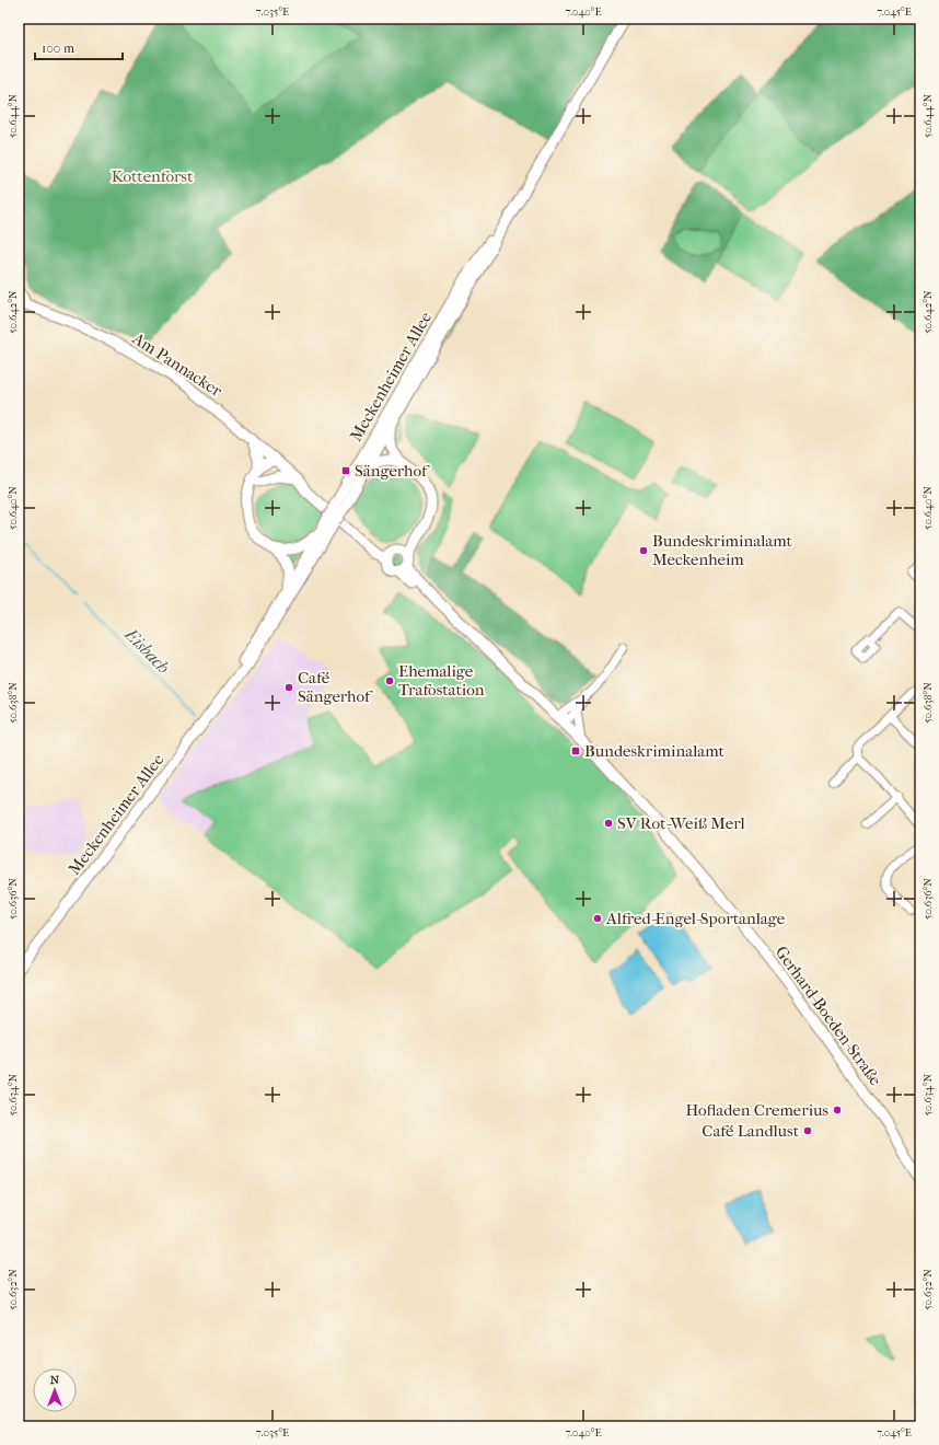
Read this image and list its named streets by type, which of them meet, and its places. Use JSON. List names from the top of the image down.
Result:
{
  "streets": {
    "main road": ["Am Pannacker", "Meckenheimer Allee", "Gerhard-Boeden-Straße"]
  },
  "crossings": [
    ["Am Pannacker", "Gerhard-Boeden-Straße"]
  ],
  "water": ["Eisbach"],
  "parks": ["Kottenforst"],
  "places": {
    "transit": ["Sängerhof", "Bundeskriminalamt"],
    "other": [
      "Bundeskriminalamt Meckenheim",
      "Ehemalige Trafostation",
      "Café Sängerhof",
      "SV Rot-Weiß Merl",
      "Alfred-Engel-Sportanlage",
      "Hofladen Cremerius",
      "Café Landlust"
    ]
  },
  "scale_bar": "100 m",
  "north": "top",
  "coordinates": [
    "7.035°E",
    "7.040°E",
    "7.045°E",
    "50.644°N",
    "50.642°N",
    "50.640°N",
    "50.638°N",
    "50.636°N",
    "50.634°N",
    "50.632°N"
  ]
}
